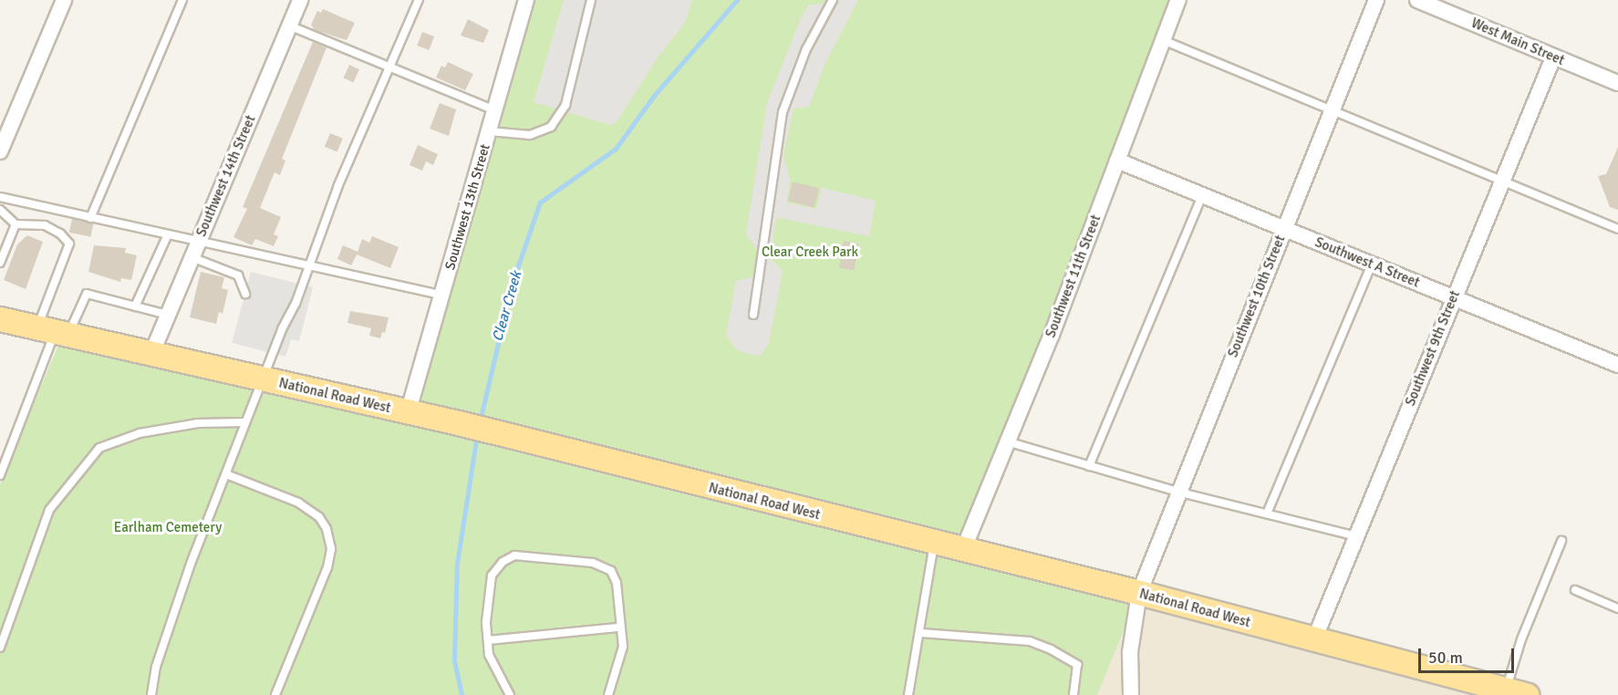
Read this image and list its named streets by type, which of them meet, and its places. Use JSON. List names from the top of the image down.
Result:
{
  "streets": {
    "main road": ["National Road West"],
    "street": [
      "West Main Street",
      "Southwest 14th Street",
      "Southwest 13th Street",
      "Southwest A Street",
      "Southwest 11th Street",
      "Southwest 10th Street",
      "Southwest 9th Street"
    ]
  },
  "crossings": [
    ["West Main Street", "Southwest 9th Street"],
    ["Southwest 14th Street", "National Road West"],
    ["Southwest 13th Street", "National Road West"],
    ["Southwest A Street", "Southwest 11th Street"],
    ["Southwest A Street", "Southwest 10th Street"],
    ["Southwest A Street", "Southwest 9th Street"],
    ["Southwest 11th Street", "National Road West"],
    ["Southwest 10th Street", "National Road West"],
    ["Southwest 9th Street", "National Road West"]
  ],
  "water": ["Clear Creek"],
  "parks": ["Clear Creek Park", "Earlham Cemetery"],
  "scale_bar": "50 m"
}
